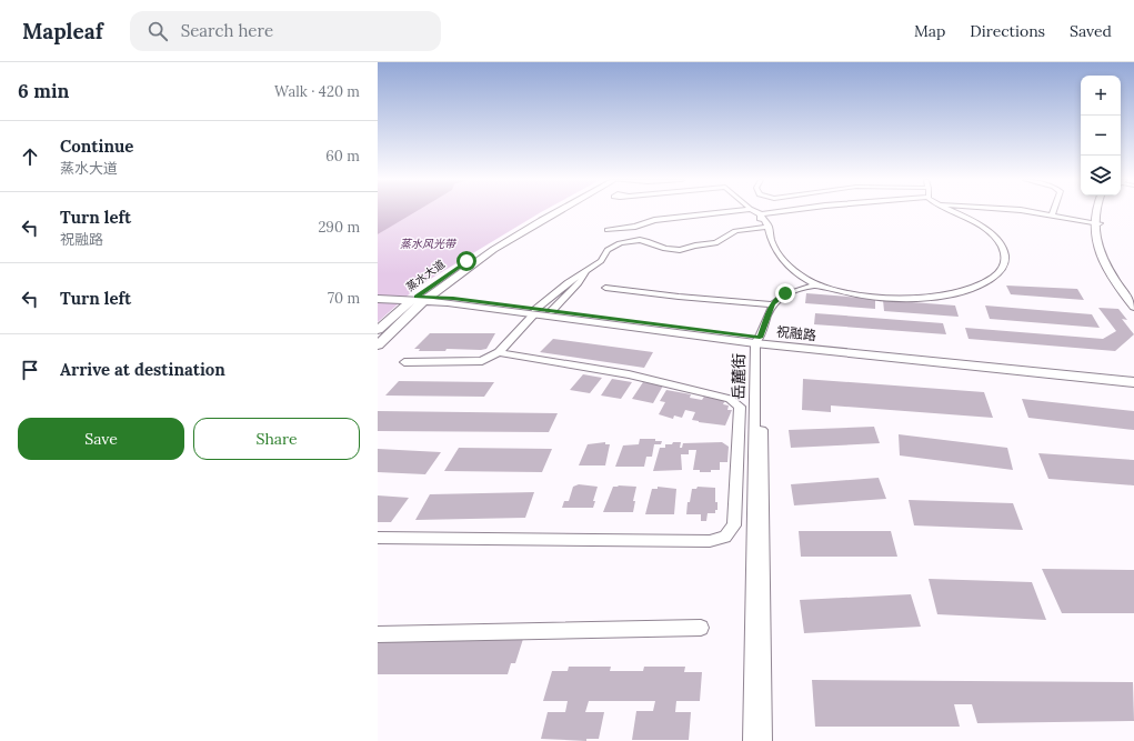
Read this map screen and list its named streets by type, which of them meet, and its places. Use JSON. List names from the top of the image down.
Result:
{
  "streets": {
    "main road": ["蒸水大道", "祝融路"],
    "street": ["岳麓街"]
  },
  "crossings": [
    ["蒸水大道", "祝融路"],
    ["祝融路", "岳麓街"]
  ],
  "parks": ["蒸水风光带"],
  "page": {
    "header": "Mapleaf",
    "search": "Search here",
    "nav": ["Map", "Directions", "Saved"],
    "heading": ["6 min", "Walk · 420 m"],
    "map_buttons": ["+", "−"],
    "list": [
      ["Continue", "蒸水大道", "60 m"],
      ["Turn left", "祝融路", "290 m"],
      ["Turn left", "70 m"],
      "Arrive at destination"
    ],
    "buttons": ["Save", "Share"]
  }
}
